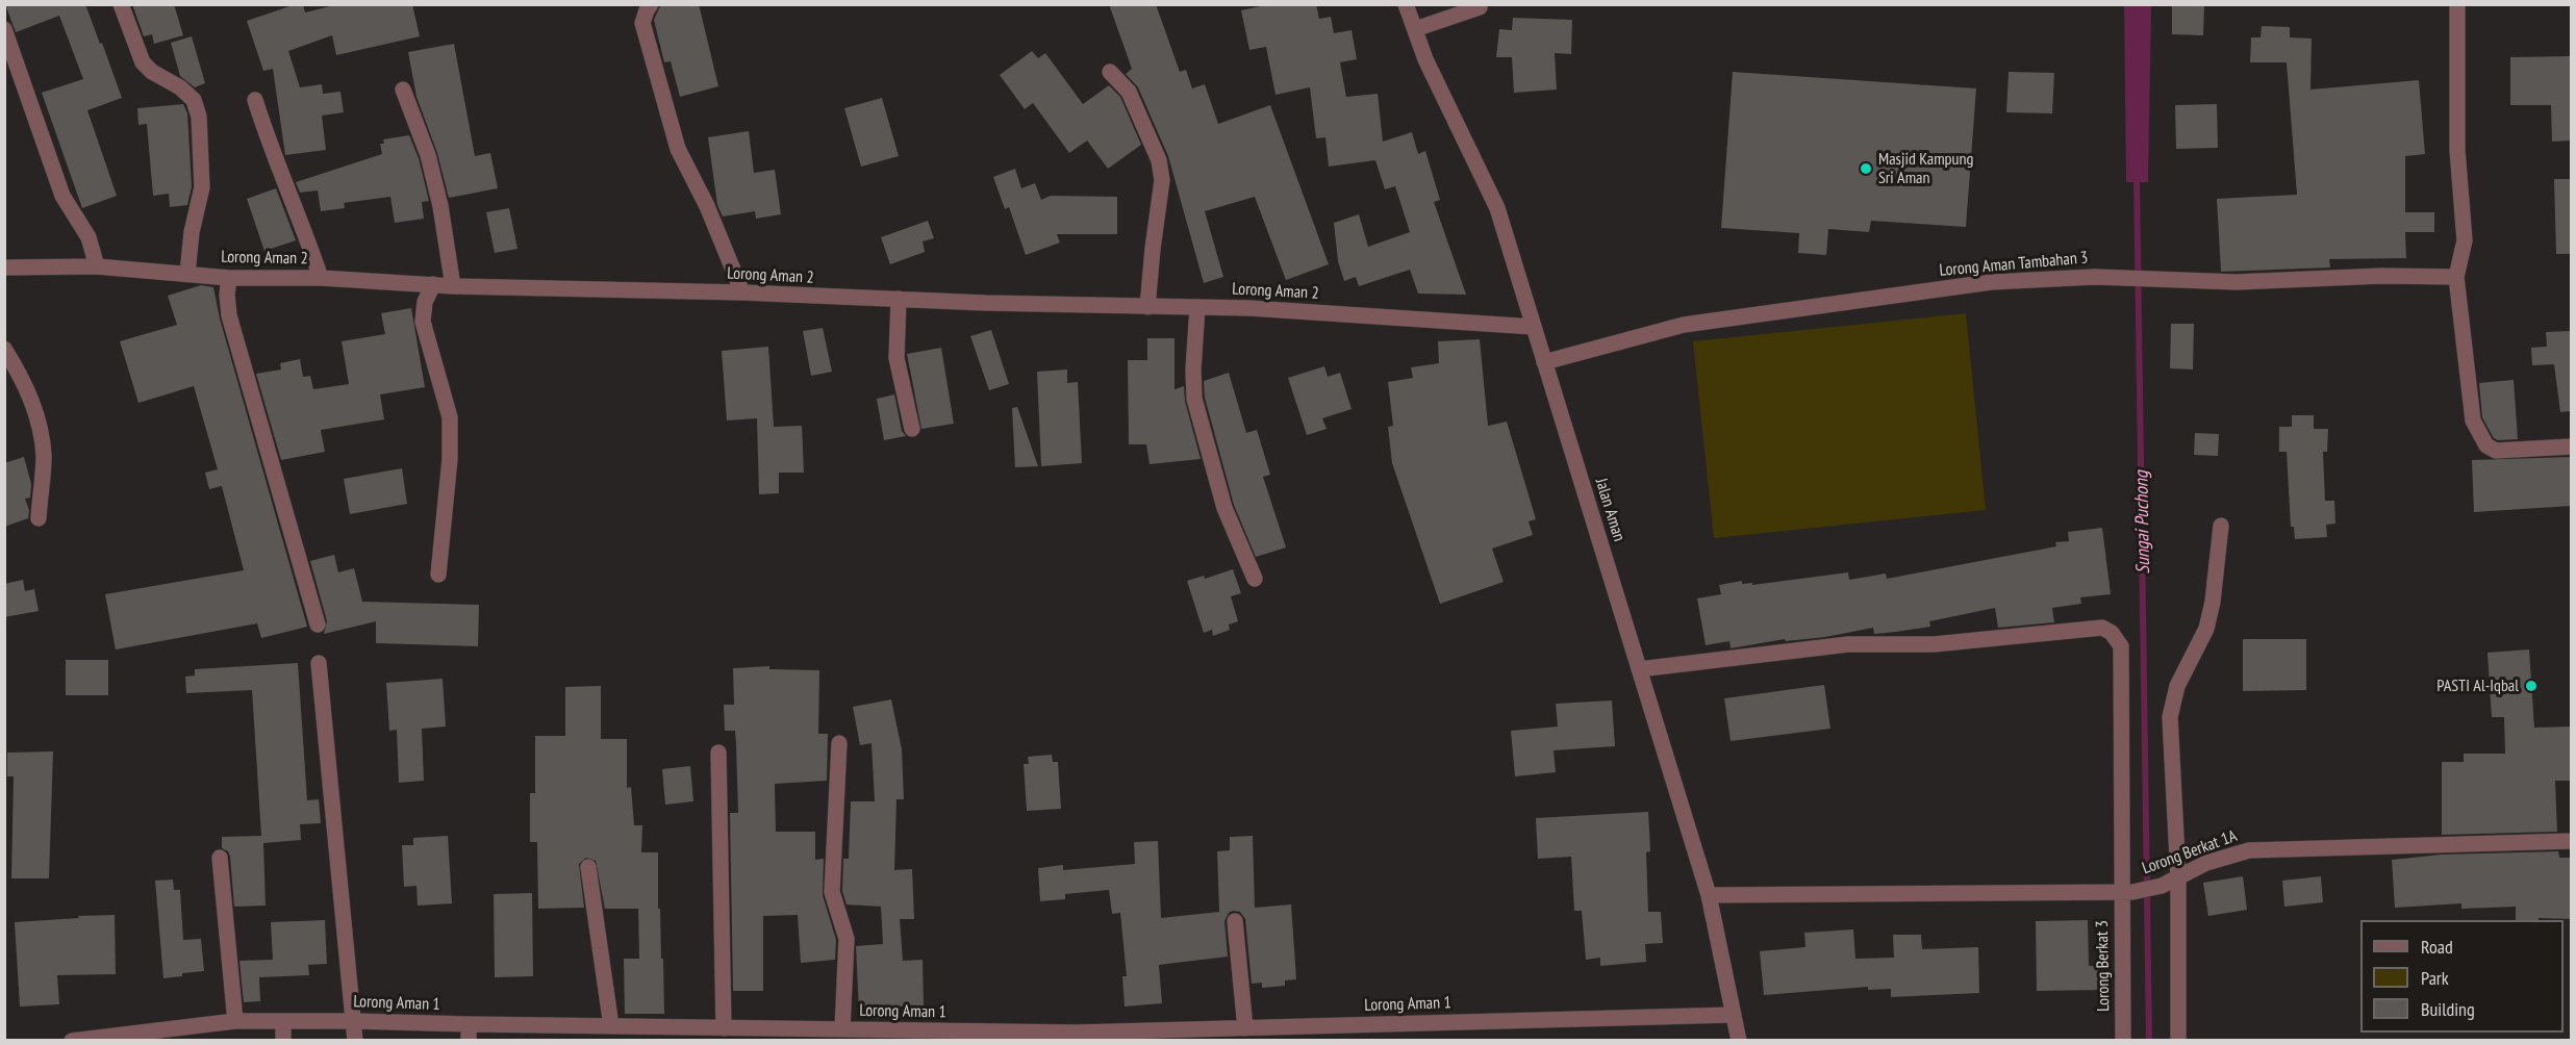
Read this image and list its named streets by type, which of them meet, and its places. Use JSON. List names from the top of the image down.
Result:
{
  "streets": {
    "street": [
      "Lorong Aman 2",
      "Lorong Aman Tambahan 3",
      "Jalan Aman",
      "Lorong Berkat 1A",
      "Lorong Berkat 3",
      "Lorong Aman 1"
    ]
  },
  "crossings": [
    ["Lorong Aman 2", "Jalan Aman"],
    ["Lorong Aman Tambahan 3", "Jalan Aman"],
    ["Jalan Aman", "Lorong Berkat 1A"],
    ["Jalan Aman", "Lorong Berkat 3"],
    ["Jalan Aman", "Lorong Aman 1"],
    ["Lorong Berkat 1A", "Lorong Berkat 3"]
  ],
  "water": ["Sungai Puchong"],
  "places": ["Masjid Kampung Sri Aman", "PASTI Al-Iqbal"],
  "legend": ["Road", "Park", "Building"]
}
